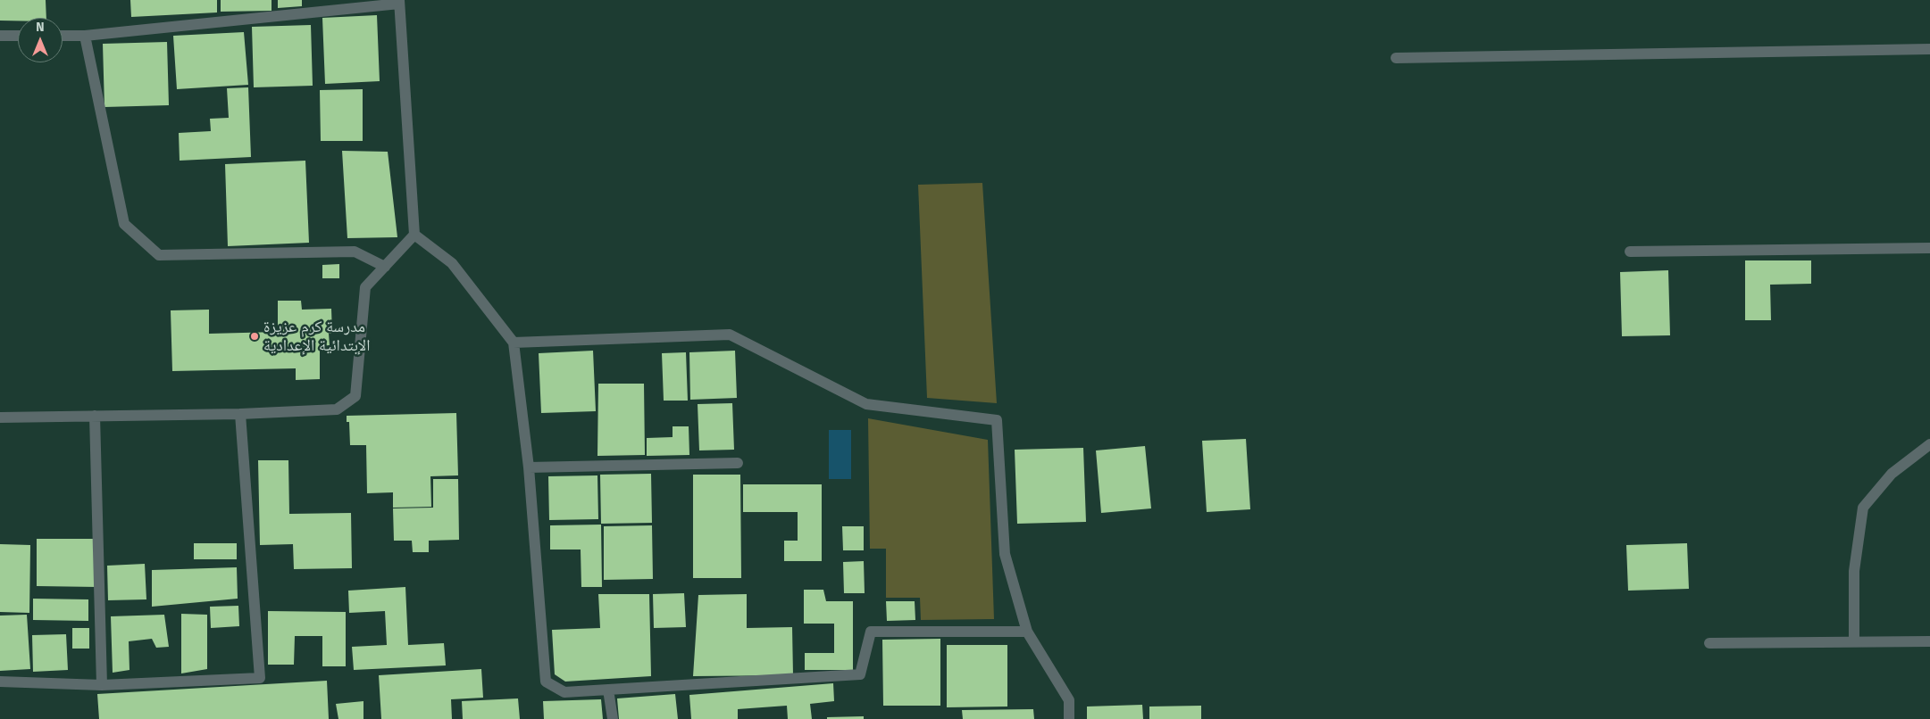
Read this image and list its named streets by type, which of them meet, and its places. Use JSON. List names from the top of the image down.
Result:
{
  "places": ["مدرسة كرم عزيزة الإبتدائية الإعدادية"],
  "north": "top"
}
